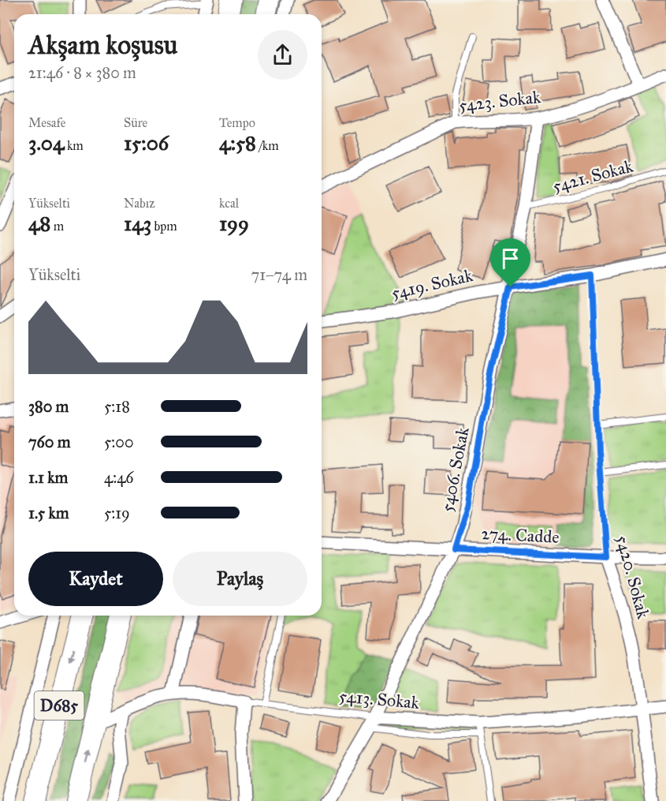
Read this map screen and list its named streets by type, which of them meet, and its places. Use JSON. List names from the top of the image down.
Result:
{
  "streets": {
    "highway": ["D685"],
    "street": [
      "5423. Sokak",
      "5419. Sokak",
      "5406. Sokak",
      "274. Cadde",
      "5420. Sokak",
      "5413. Sokak"
    ],
    "lane": ["5421. Sokak"]
  },
  "crossings": [
    ["5423. Sokak", "5406. Sokak"],
    ["5421. Sokak", "5406. Sokak"],
    ["5419. Sokak", "5406. Sokak"],
    ["5419. Sokak", "5420. Sokak"],
    ["5406. Sokak", "274. Cadde"],
    ["5406. Sokak", "5413. Sokak"],
    ["274. Cadde", "5420. Sokak"],
    ["5420. Sokak", "5413. Sokak"],
    ["5413. Sokak", "D685"]
  ],
  "page": {
    "heading": ["Akşam koşusu", "21:46 · 8 × 380 m"],
    "stats": [
      ["Mesafe", "3.04 km"],
      ["Süre", "15:06"],
      ["Tempo", "4:58 /km"],
      ["Yükselti", "48 m"],
      ["Nabız", "143 bpm"],
      ["kcal", "199"]
    ],
    "chart": ["Yükselti", "71–74 m"],
    "list": [
      {
        "name": "380 m",
        "note": "5:18"
      },
      {
        "name": "760 m",
        "note": "5:00"
      },
      {
        "name": "1.1 km",
        "note": "4:46"
      },
      {
        "name": "1.5 km",
        "note": "5:19"
      }
    ],
    "buttons": ["Kaydet", "Paylaş"]
  }
}
